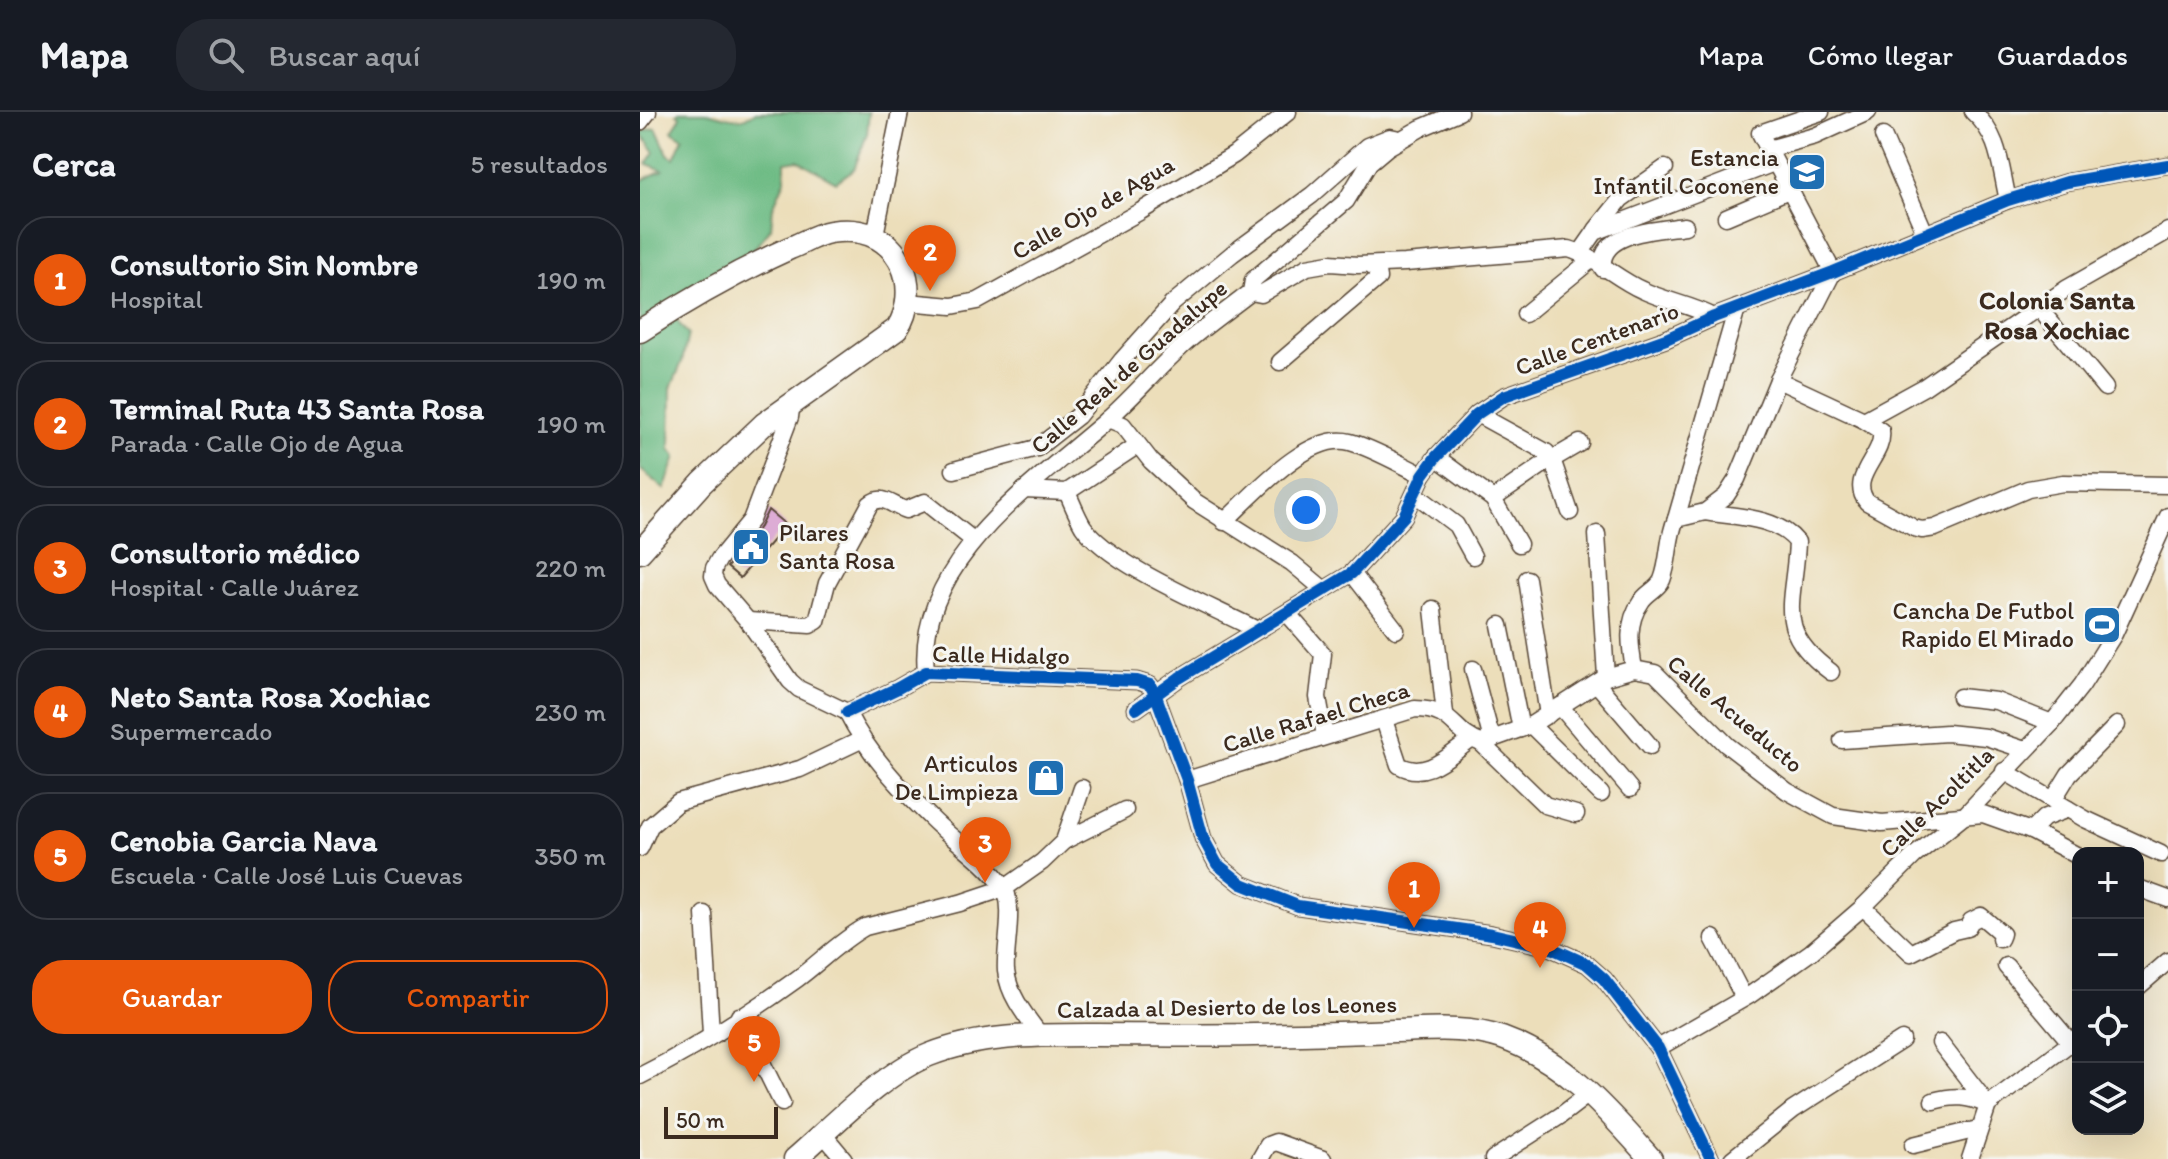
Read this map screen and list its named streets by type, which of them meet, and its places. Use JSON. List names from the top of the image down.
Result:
{
  "streets": {
    "street": [
      "Calle Ojo de Agua",
      "Calle Centenario",
      "Calle Real de Guadalupe",
      "Calle Hidalgo",
      "Calle Acueducto",
      "Calle Rafael Checa",
      "Calle Acoltitla",
      "Calzada al Desierto de los Leones"
    ]
  },
  "crossings": [
    ["Calle Centenario", "Calle Hidalgo"],
    ["Calle Real de Guadalupe", "Calle Hidalgo"],
    ["Calle Acueducto", "Calle Acoltitla"]
  ],
  "districts": ["Colonia Santa Rosa Xochiac"],
  "places": {
    "school or university": ["Estancia Infantil Coconene"],
    "public building": ["Pilares Santa Rosa"],
    "sports": ["Cancha De Futbol Rapido El Mirado"],
    "shop": ["Articulos De Limpieza"]
  },
  "scale_bar": "50 m",
  "page": {
    "header": "Mapa",
    "search": "Buscar aquí",
    "nav": ["Mapa", "Cómo llegar", "Guardados"],
    "heading": ["Cerca", "5 resultados"],
    "list": [
      {
        "mark": "1",
        "name": "Consultorio Sin Nombre",
        "note": "Hospital",
        "value": "190 m"
      },
      {
        "mark": "2",
        "name": "Terminal Ruta 43 Santa Rosa",
        "note": "Parada · Calle Ojo de Agua",
        "value": "190 m"
      },
      {
        "mark": "3",
        "name": "Consultorio médico",
        "note": "Hospital · Calle Juárez",
        "value": "220 m"
      },
      {
        "mark": "4",
        "name": "Neto Santa Rosa Xochiac",
        "note": "Supermercado",
        "value": "230 m"
      },
      {
        "mark": "5",
        "name": "Cenobia Garcia Nava",
        "note": "Escuela · Calle José Luis Cuevas",
        "value": "350 m"
      }
    ],
    "pins": [
      "2",
      "3",
      "1",
      "4",
      "5"
    ],
    "map_buttons": ["+", "−"],
    "buttons": ["Guardar", "Compartir"],
    "scale": "50 m"
  }
}
